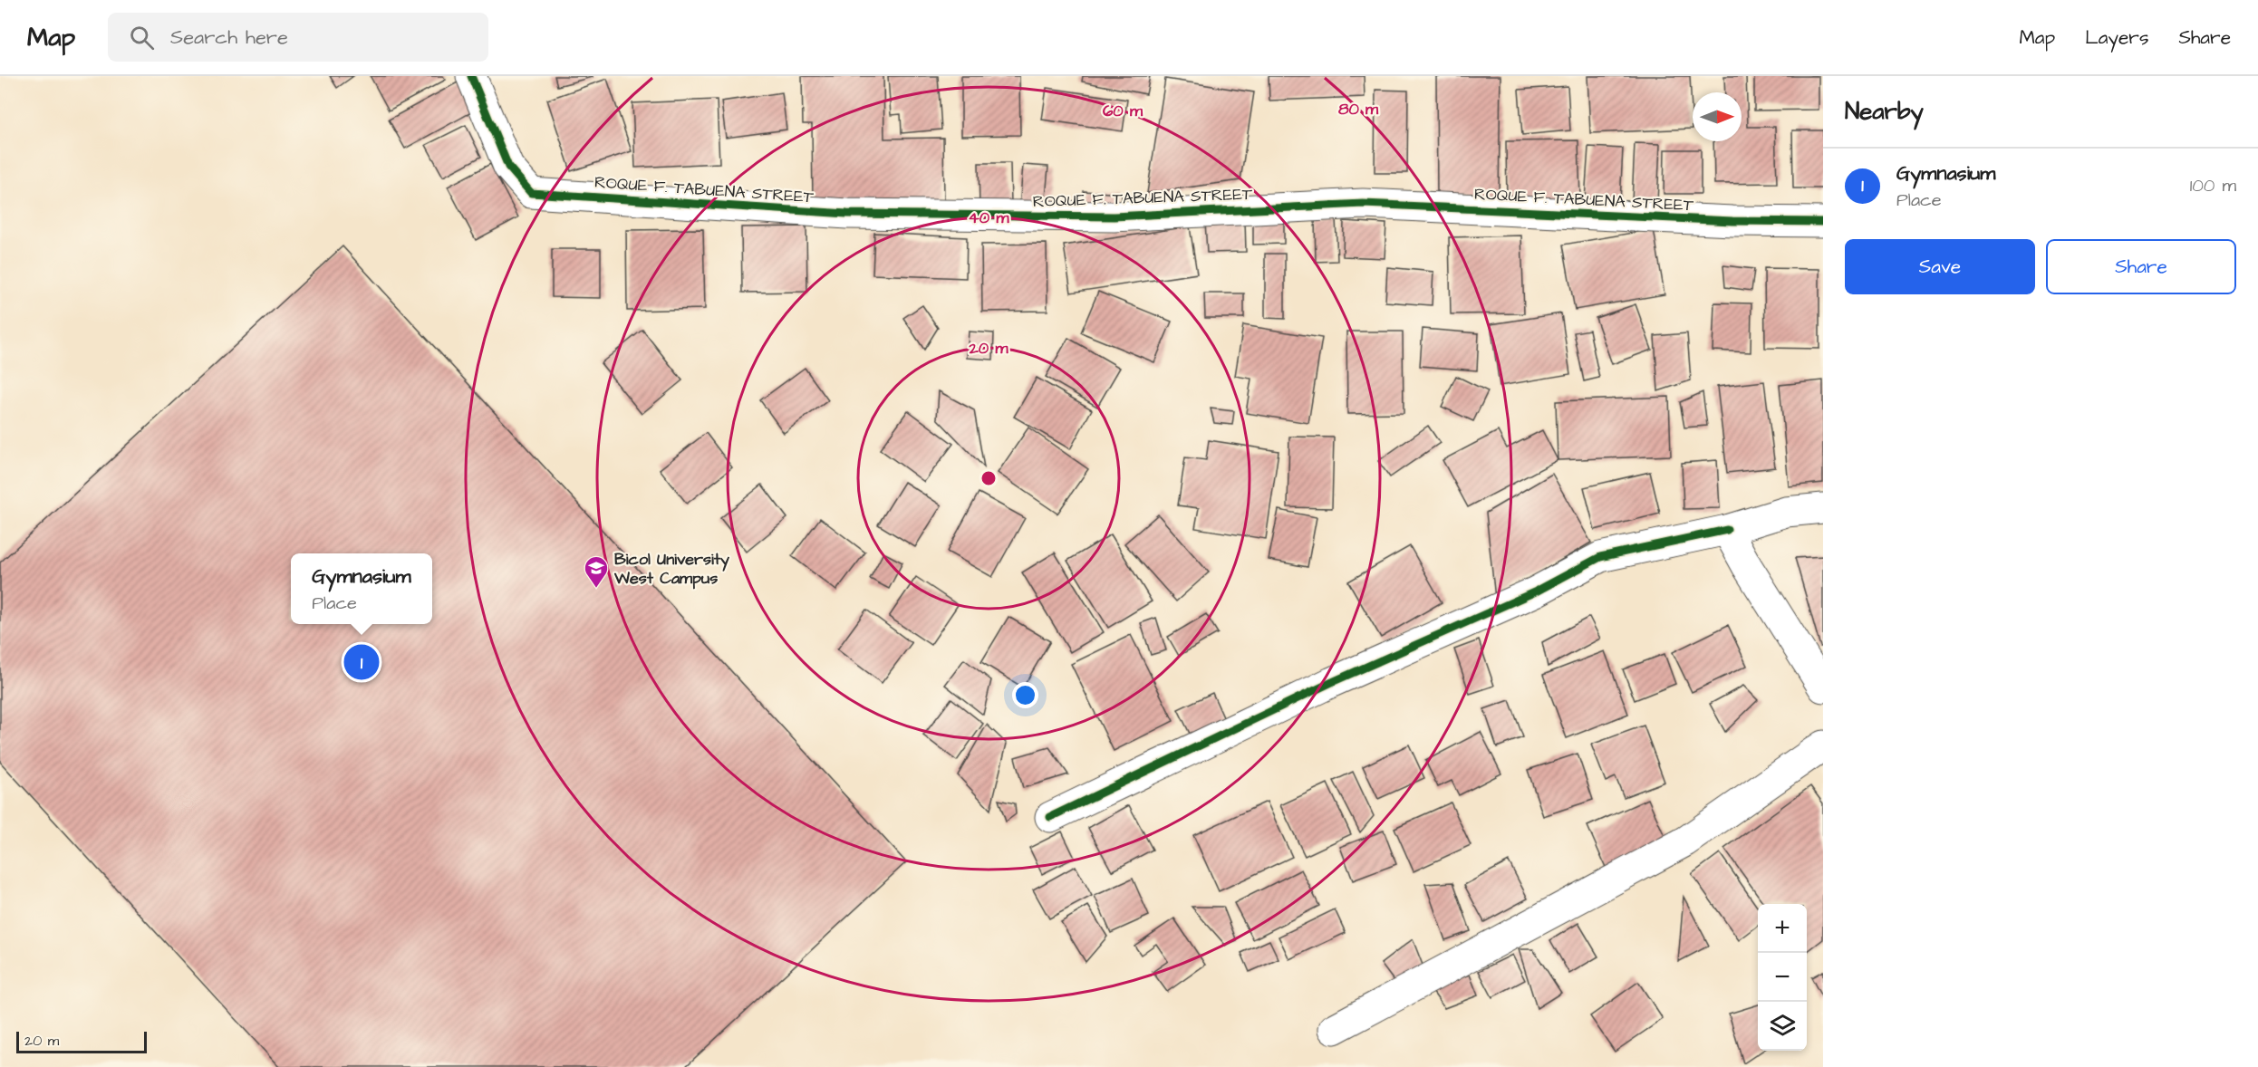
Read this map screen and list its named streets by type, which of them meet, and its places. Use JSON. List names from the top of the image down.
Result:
{
  "streets": {
    "street": ["ROQUE F. TABUENA STREET"]
  },
  "places": {
    "school or university": ["Bicol University West Campus"]
  },
  "scale_bar": "20 m",
  "north": "right",
  "page": {
    "header": "Map",
    "search": "Search here",
    "nav": ["Map", "Layers", "Share"],
    "heading": "Nearby",
    "list": [
      {
        "mark": "1",
        "name": "Gymnasium",
        "note": "Place",
        "value": "100 m"
      }
    ],
    "buttons": ["Save", "Share"],
    "popup": ["Gymnasium", "Place"],
    "pins": "1",
    "map_buttons": ["+", "−"],
    "scale": "20 m"
  },
  "rings": [
    "80 m",
    "60 m",
    "40 m",
    "20 m"
  ]
}
